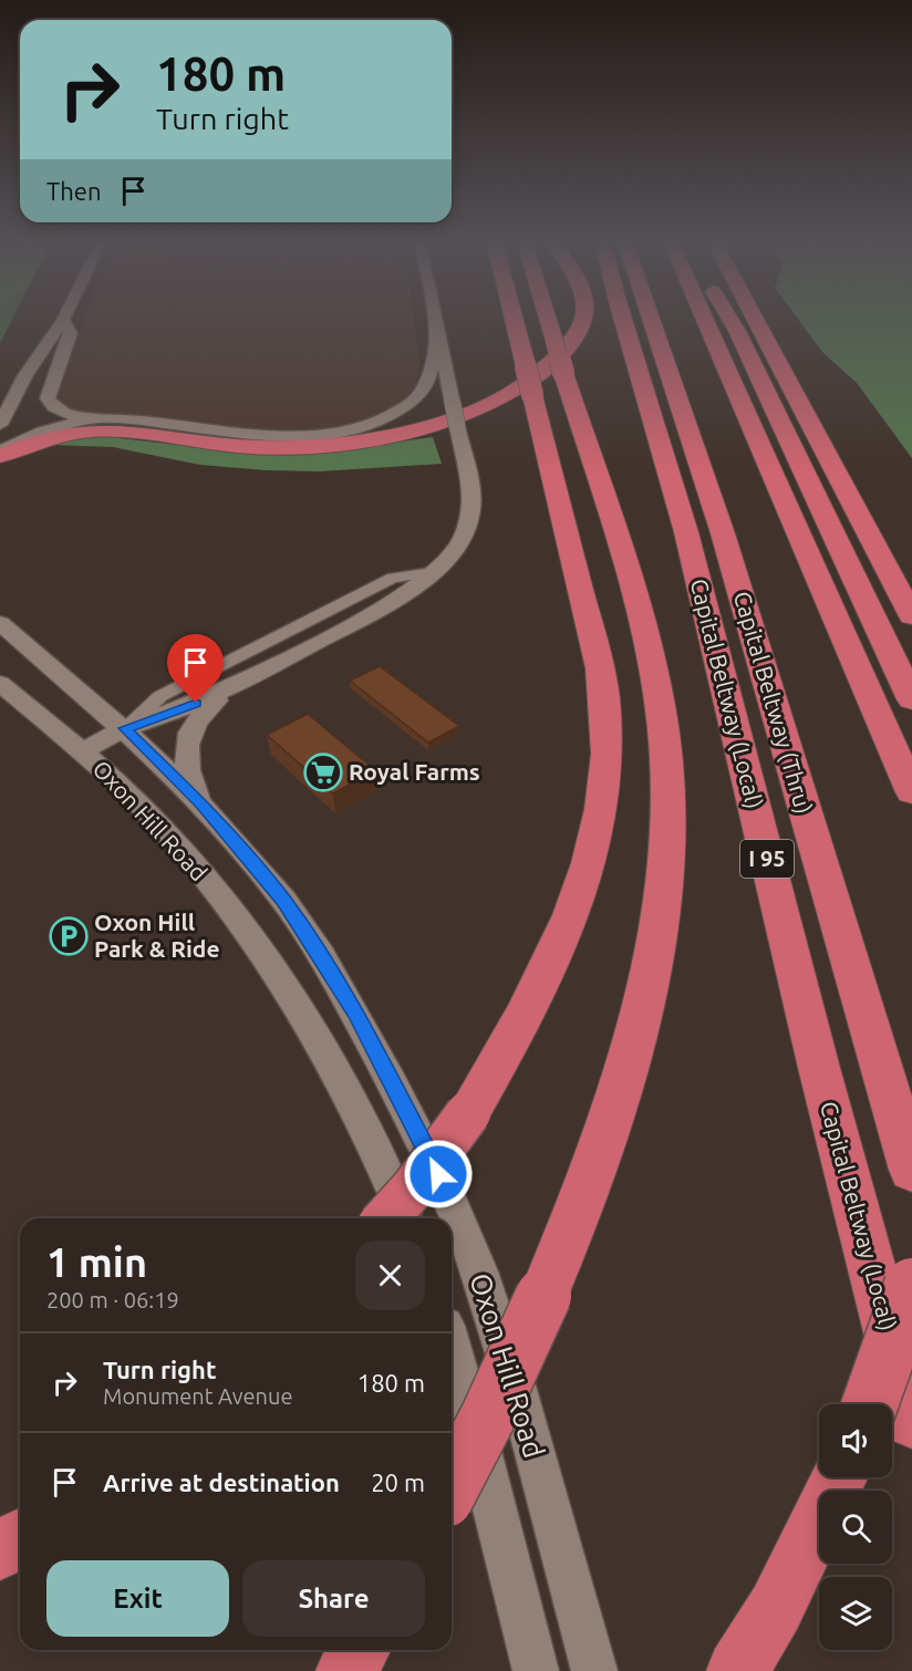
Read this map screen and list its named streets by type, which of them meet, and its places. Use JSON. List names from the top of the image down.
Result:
{
  "streets": {
    "highway": ["Capital Beltway (Local)", "Capital Beltway (Thru)", "I 95"],
    "main road": ["Oxon Hill Road"]
  },
  "places": {
    "supermarket": ["Royal Farms"],
    "parking": ["Oxon Hill Park & Ride"]
  },
  "page": {
    "turn": ["180 m", "Turn right"],
    "then": "Then",
    "heading": ["1 min", "200 m · 06:19"],
    "list": [
      {
        "name": "Turn right",
        "note": "Monument Avenue",
        "value": "180 m"
      },
      {
        "name": "Arrive at destination",
        "value": "20 m"
      }
    ],
    "buttons": ["Exit", "Share"]
  }
}
